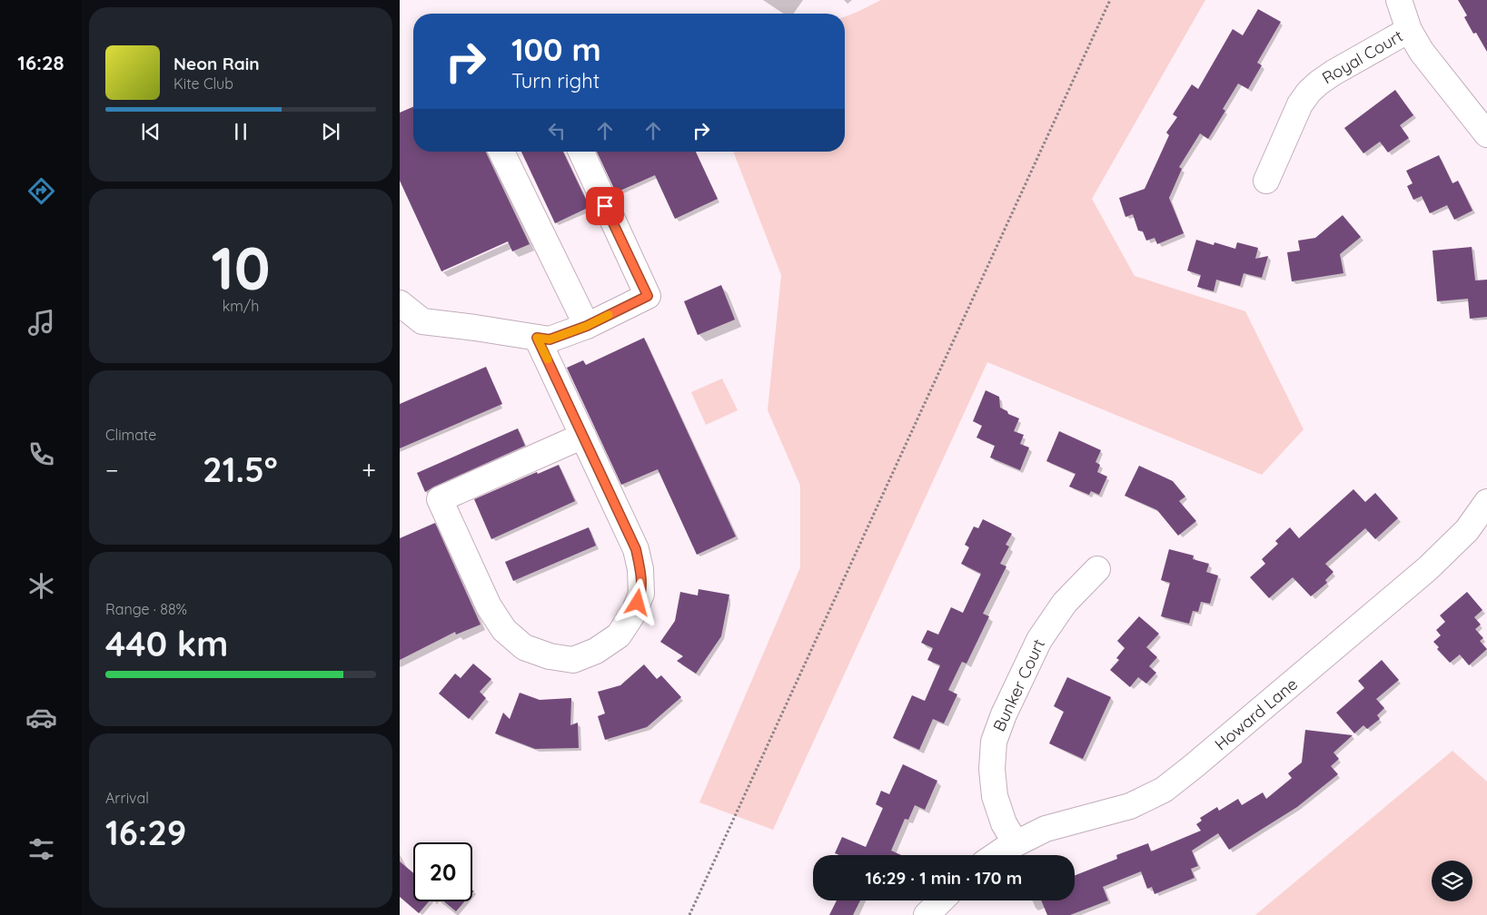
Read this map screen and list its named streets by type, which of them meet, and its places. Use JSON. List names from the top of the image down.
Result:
{
  "streets": {
    "street": ["Royal Court", "Bunker Court", "Howard Lane"]
  },
  "crossings": [
    ["Bunker Court", "Howard Lane"]
  ],
  "page": {
    "tabs": "16:28",
    "turn": ["100 m", "Turn right"],
    "song": ["Neon Rain", "Kite Club"],
    "tile": [
      ["10", "km/h"],
      "Climate",
      ["Range · 88%", "440 km"],
      ["Arrival", "16:29"]
    ],
    "heat": ["−", "21.5°", "+"],
    "limit": "20",
    "trip": "16:29 · 1 min · 170 m"
  }
}
